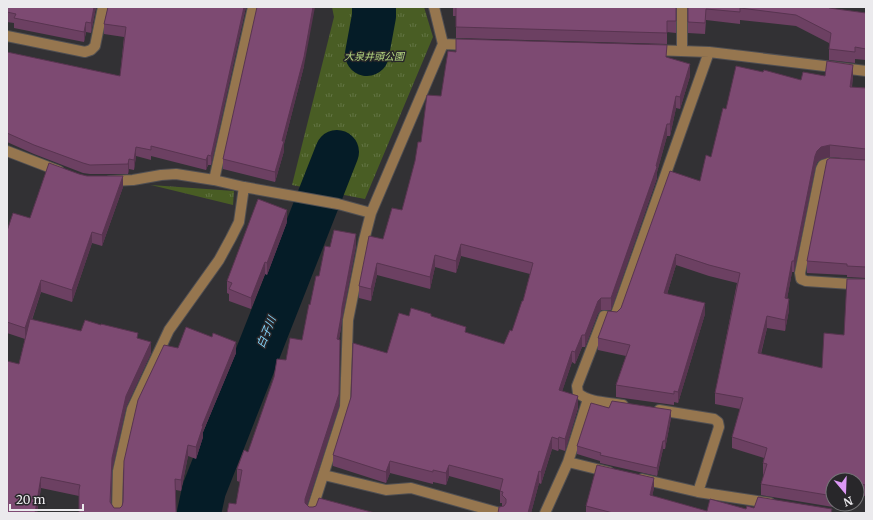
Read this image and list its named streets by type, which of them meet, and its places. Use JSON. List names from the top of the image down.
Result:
{
  "water": ["白子川"],
  "parks": ["大泉井頭公園"],
  "scale_bar": "20 m",
  "north": "bottom"
}
